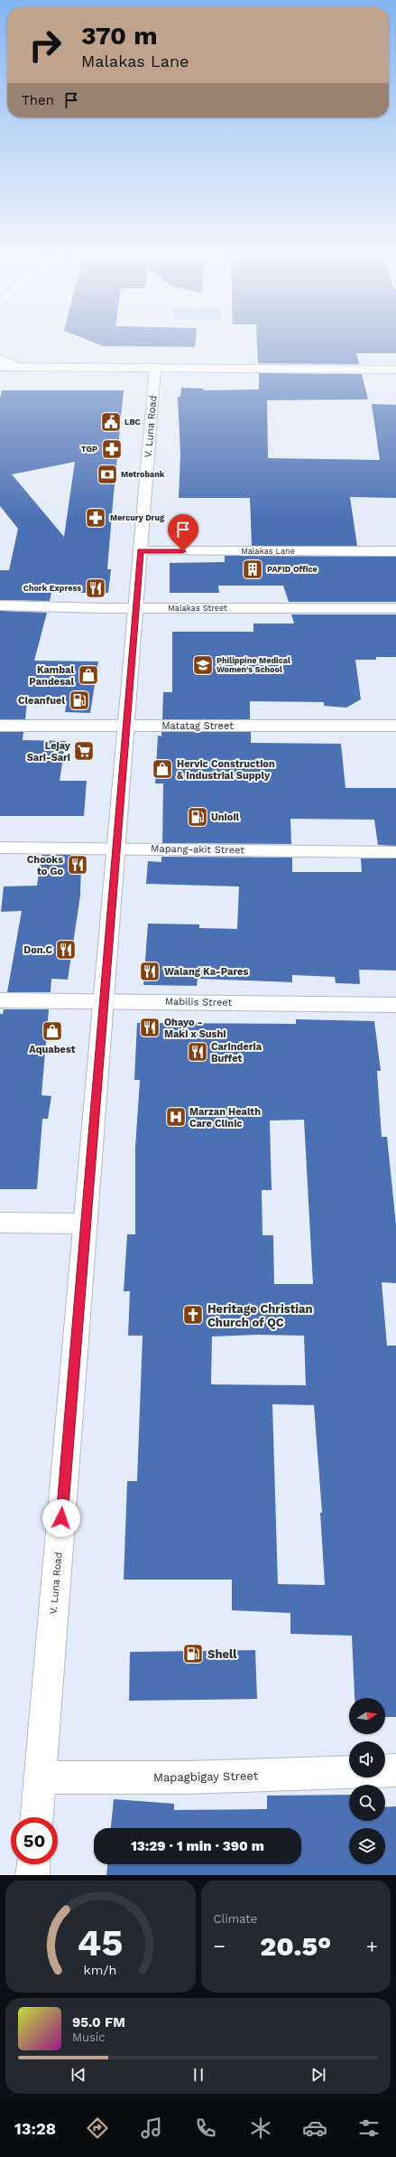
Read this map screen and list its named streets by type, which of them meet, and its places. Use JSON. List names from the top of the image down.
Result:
{
  "streets": {
    "main road": [
      "V. Luna Road",
      "Malakas Lane",
      "Malakas Street",
      "Matatag Street",
      "Mapang-akit Street",
      "Mabilis Street",
      "Mapagbigay Street"
    ]
  },
  "crossings": [
    ["V. Luna Road", "Malakas Lane"],
    ["V. Luna Road", "Malakas Street"],
    ["V. Luna Road", "Matatag Street"],
    ["V. Luna Road", "Mapang-akit Street"],
    ["V. Luna Road", "Mabilis Street"],
    ["V. Luna Road", "Mapagbigay Street"]
  ],
  "places": {
    "public building": ["LBC"],
    "pharmacy": ["TGP", "Mercury Drug"],
    "bank": ["Metrobank"],
    "building": ["PAFID Office"],
    "restaurant": [
      "Chork Express",
      "Chooks to Go",
      "Don.C",
      "Walang Ka-Pares",
      "Ohayo - Maki x Sushi",
      "Carinderia Buffet"
    ],
    "school or university": ["Philippine Medical Women's School"],
    "shop": ["Kambal Pandesal", "Hervic Construction & Industrial Supply", "Aquabest"],
    "fuel station": ["Cleanfuel", "Unioil", "Shell"],
    "supermarket": ["Lejay Sari-Sari"],
    "hospital": ["Marzan Health Care Clinic"],
    "church": ["Heritage Christian Church of QC"]
  },
  "north": "right",
  "page": {
    "turn": ["370 m", "Malakas Lane"],
    "then": "Then",
    "limit": "50",
    "trip": "13:29 · 1 min · 390 m",
    "tile": "Climate",
    "heat": ["−", "20.5°", "+"],
    "song": ["95.0 FM", "Music"],
    "tabs": "13:28",
    "gauge": ["45", "km/h"]
  }
}
